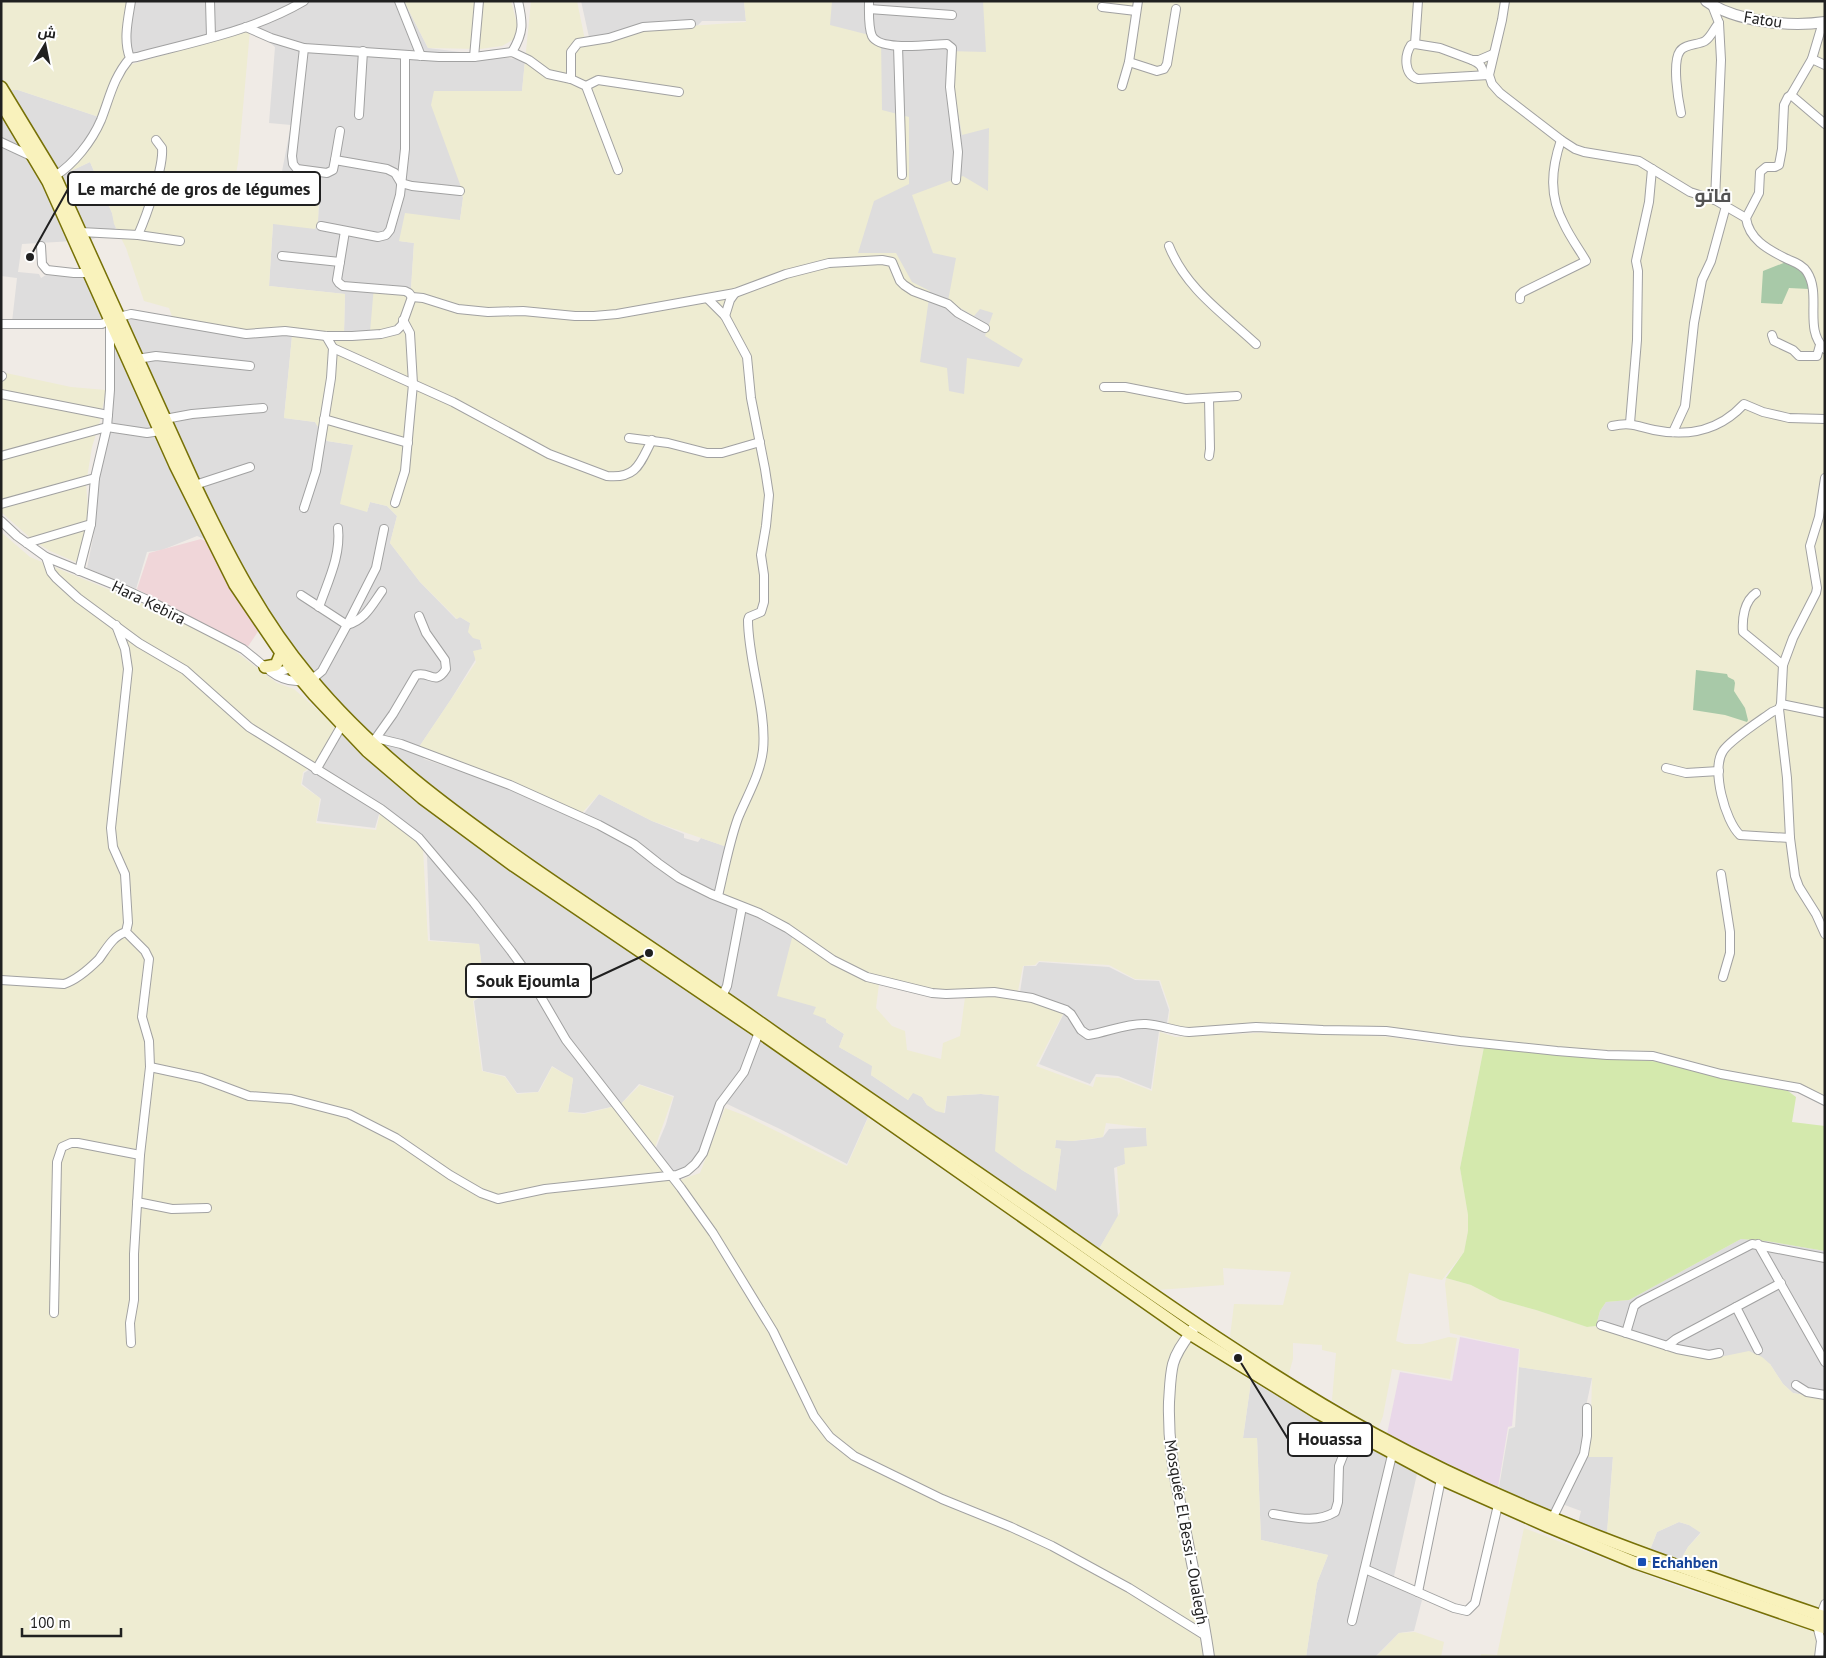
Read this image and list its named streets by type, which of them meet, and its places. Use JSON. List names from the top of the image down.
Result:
{
  "streets": {
    "street": ["Fatou", "Hara Kebira", "Mosquée El Bessi - Oualegh"]
  },
  "districts": ["فاتو"],
  "places": {
    "other": ["Le marché de gros de légumes", "Souk Ejoumla", "Houassa"],
    "transit": ["Echahben"]
  },
  "scale_bar": "100 m",
  "north": "top"
}
